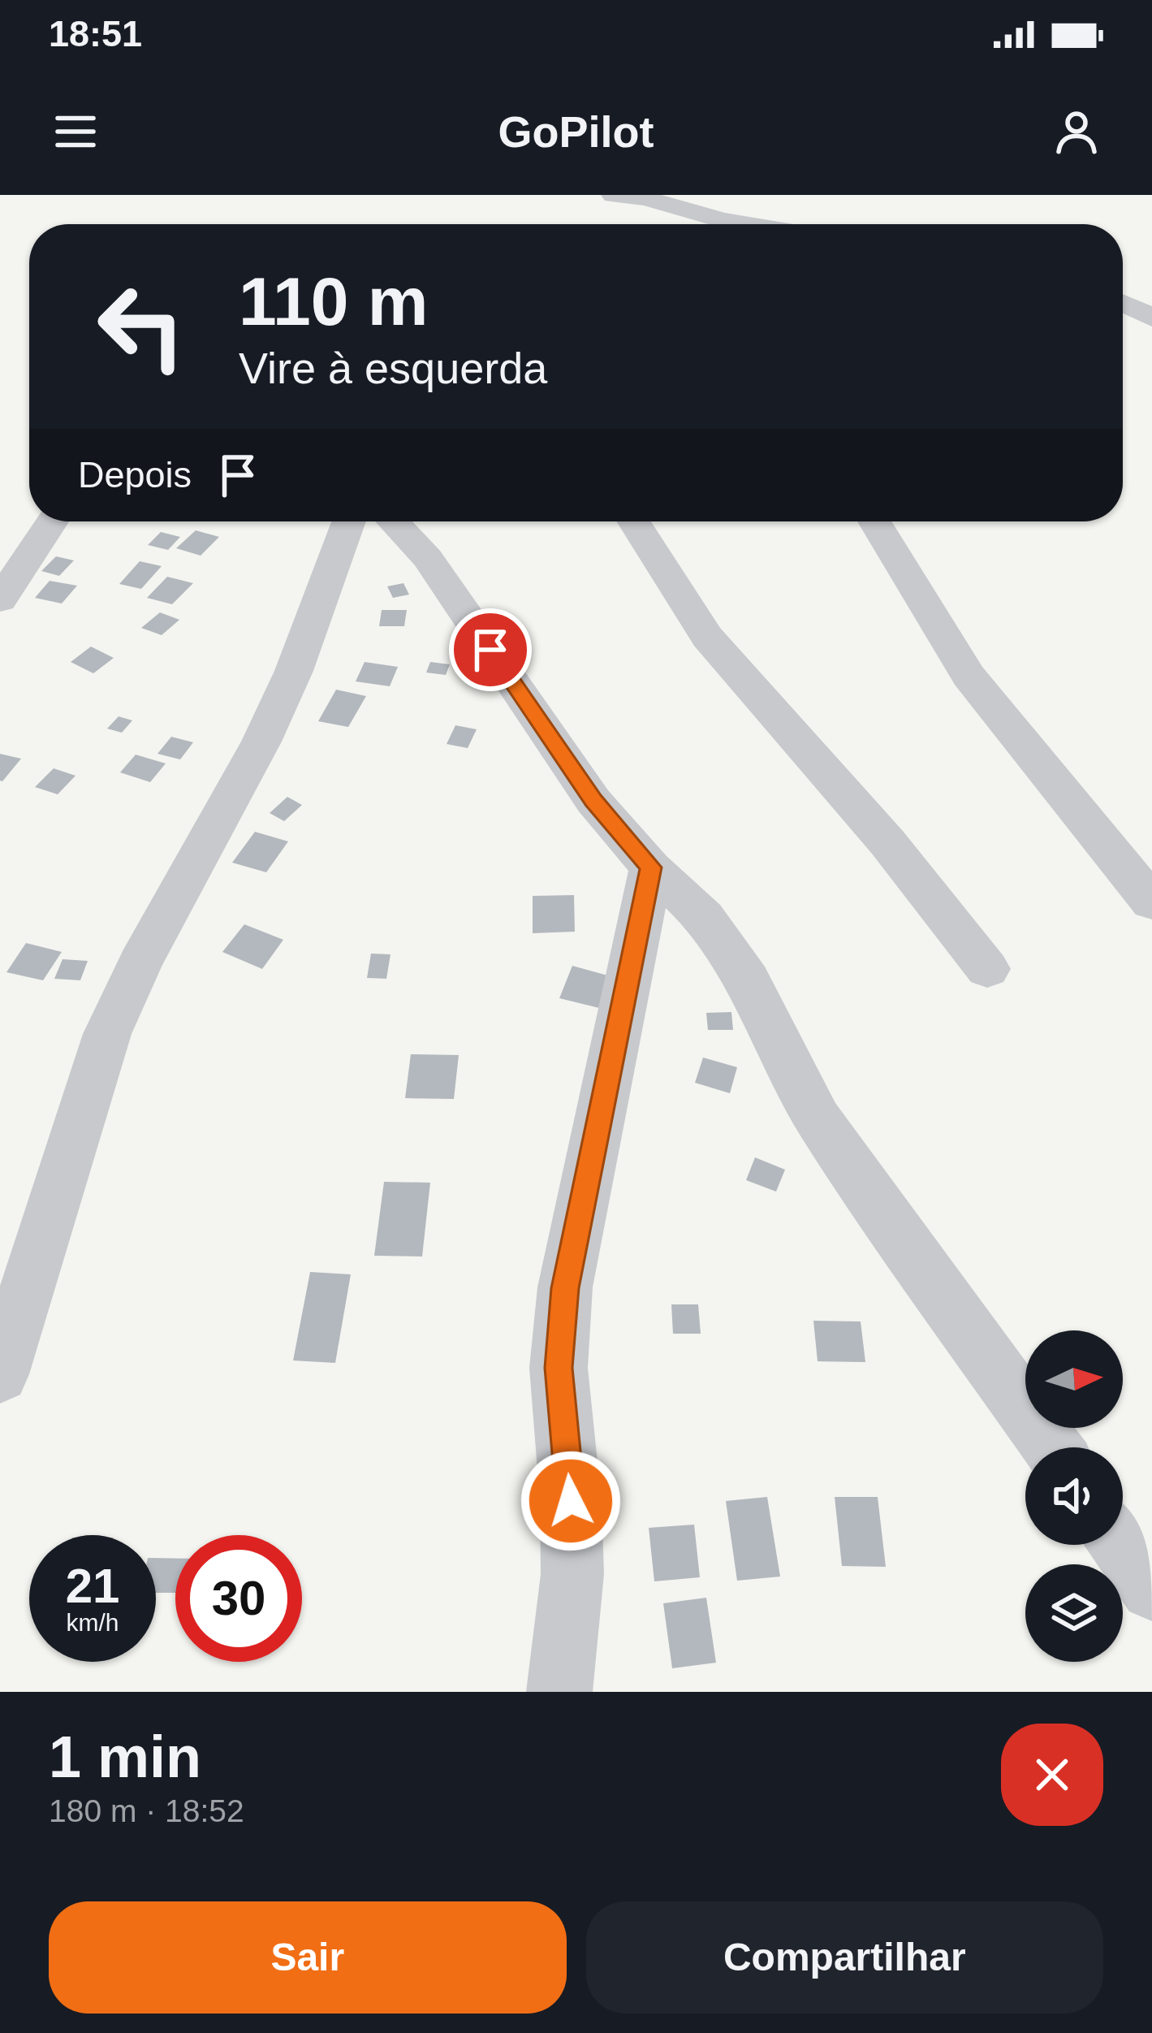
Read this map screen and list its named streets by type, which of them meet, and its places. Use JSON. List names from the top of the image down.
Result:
{
  "north": "right",
  "page": {
    "status": "18:51",
    "header": "GoPilot",
    "turn": ["110 m", "Vire à esquerda"],
    "then": "Depois",
    "speed": "21 km/h",
    "limit": "30",
    "heading": ["1 min", "180 m · 18:52"],
    "buttons": ["Sair", "Compartilhar"]
  }
}
